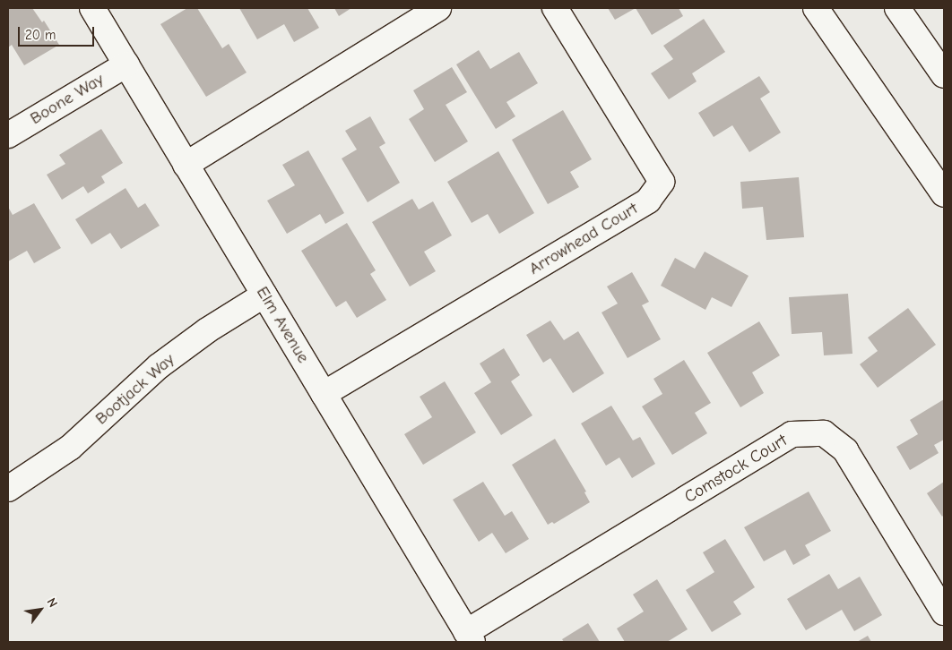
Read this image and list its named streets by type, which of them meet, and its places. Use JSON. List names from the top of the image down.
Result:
{
  "streets": {
    "main road": [
      "Boone Way",
      "Arrowhead Court",
      "Elm Avenue",
      "Bootjack Way",
      "Comstock Court"
    ]
  },
  "crossings": [
    ["Boone Way", "Elm Avenue"],
    ["Arrowhead Court", "Elm Avenue"],
    ["Elm Avenue", "Bootjack Way"],
    ["Elm Avenue", "Comstock Court"]
  ],
  "scale_bar": "20 m",
  "north": "top right"
}
